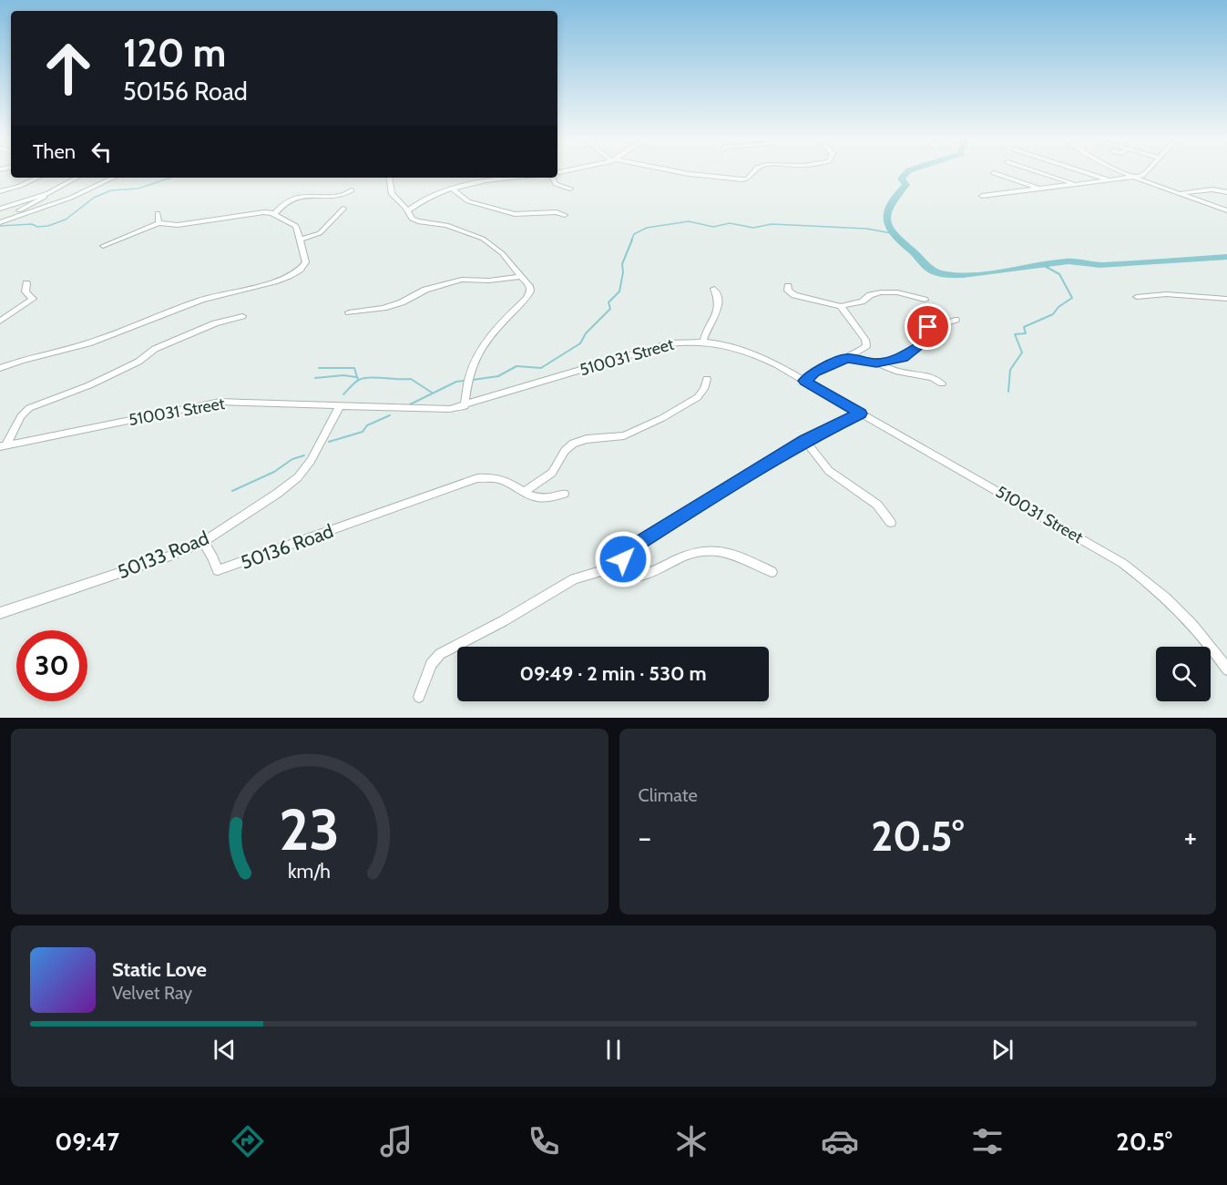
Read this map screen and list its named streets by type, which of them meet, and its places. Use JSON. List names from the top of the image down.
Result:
{
  "streets": {
    "street": ["510031 Street", "50136 Road", "50133 Road"]
  },
  "crossings": [
    ["510031 Street", "50133 Road"],
    ["50136 Road", "50133 Road"]
  ],
  "page": {
    "turn": ["120 m", "50156 Road"],
    "then": "Then",
    "limit": "30",
    "trip": "09:49 · 2 min · 530 m",
    "tile": "Climate",
    "heat": ["−", "20.5°", "+"],
    "song": ["Static Love", "Velvet Ray"],
    "tabs": ["09:47", "20.5°"],
    "gauge": ["23", "km/h"]
  }
}
